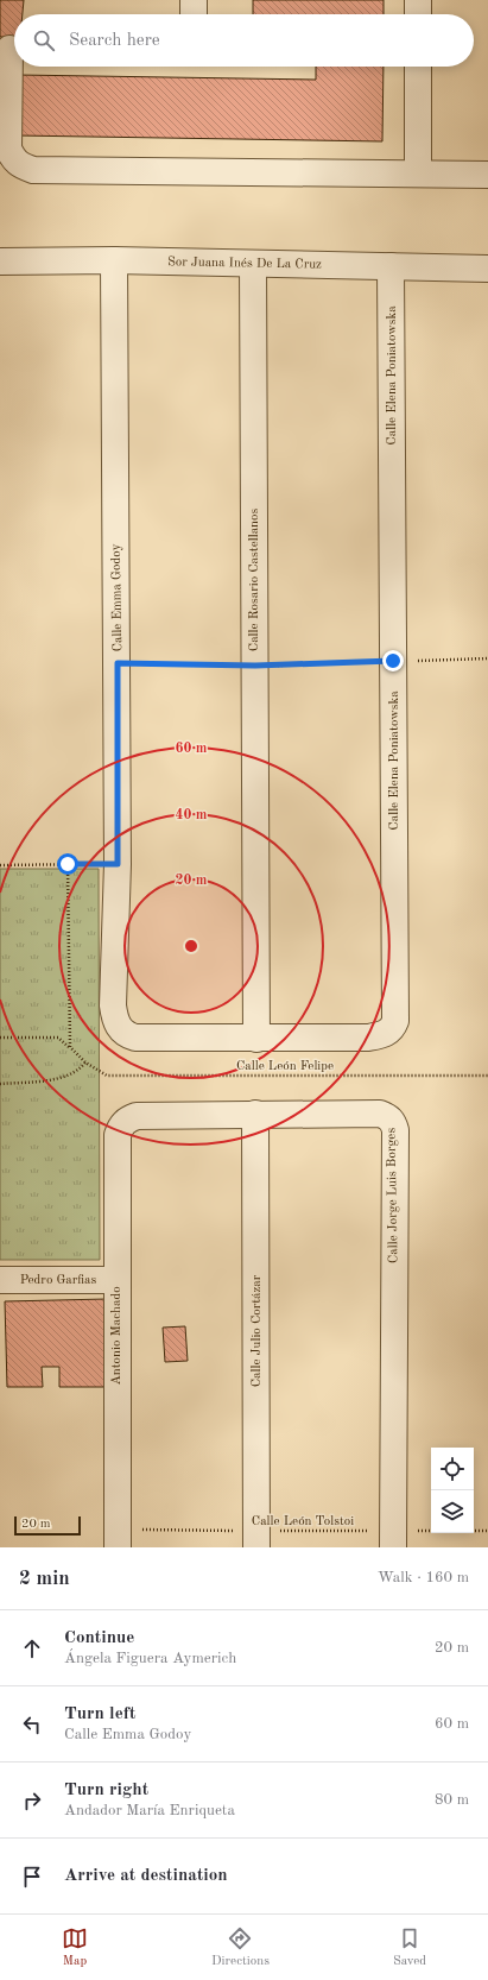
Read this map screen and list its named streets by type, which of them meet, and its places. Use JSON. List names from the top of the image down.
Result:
{
  "streets": {
    "street": [
      "Sor Juana Inés De La Cruz",
      "Calle Elena Poniatowska",
      "Calle Rosario Castellanos",
      "Calle Emma Godoy",
      "Calle Jorge Luis Borges",
      "Pedro Garfias",
      "Calle Julio Cortázar",
      "Antonio Machado"
    ],
    "path": ["Calle León Felipe", "Calle León Tolstoi"]
  },
  "crossings": [
    ["Sor Juana Inés De La Cruz", "Calle Elena Poniatowska"],
    ["Sor Juana Inés De La Cruz", "Calle Rosario Castellanos"],
    ["Sor Juana Inés De La Cruz", "Calle Emma Godoy"],
    ["Calle Elena Poniatowska", "Calle Rosario Castellanos"],
    ["Calle Elena Poniatowska", "Calle Emma Godoy"],
    ["Calle Jorge Luis Borges", "Calle Julio Cortázar"],
    ["Calle Jorge Luis Borges", "Antonio Machado"],
    ["Calle Jorge Luis Borges", "Calle León Tolstoi"],
    ["Pedro Garfias", "Antonio Machado"],
    ["Calle Julio Cortázar", "Calle León Tolstoi"],
    ["Antonio Machado", "Calle León Tolstoi"]
  ],
  "scale_bar": "20 m",
  "page": {
    "search": "Search here",
    "scale": "20 m",
    "heading": ["2 min", "Walk · 160 m"],
    "list": [
      ["Continue", "Ángela Figuera Aymerich", "20 m"],
      ["Turn left", "Calle Emma Godoy", "60 m"],
      ["Turn right", "Andador María Enriqueta", "80 m"],
      "Arrive at destination"
    ],
    "nav": ["Map", "Directions", "Saved"]
  },
  "rings": ["60 m", "40 m", "20 m"]
}
